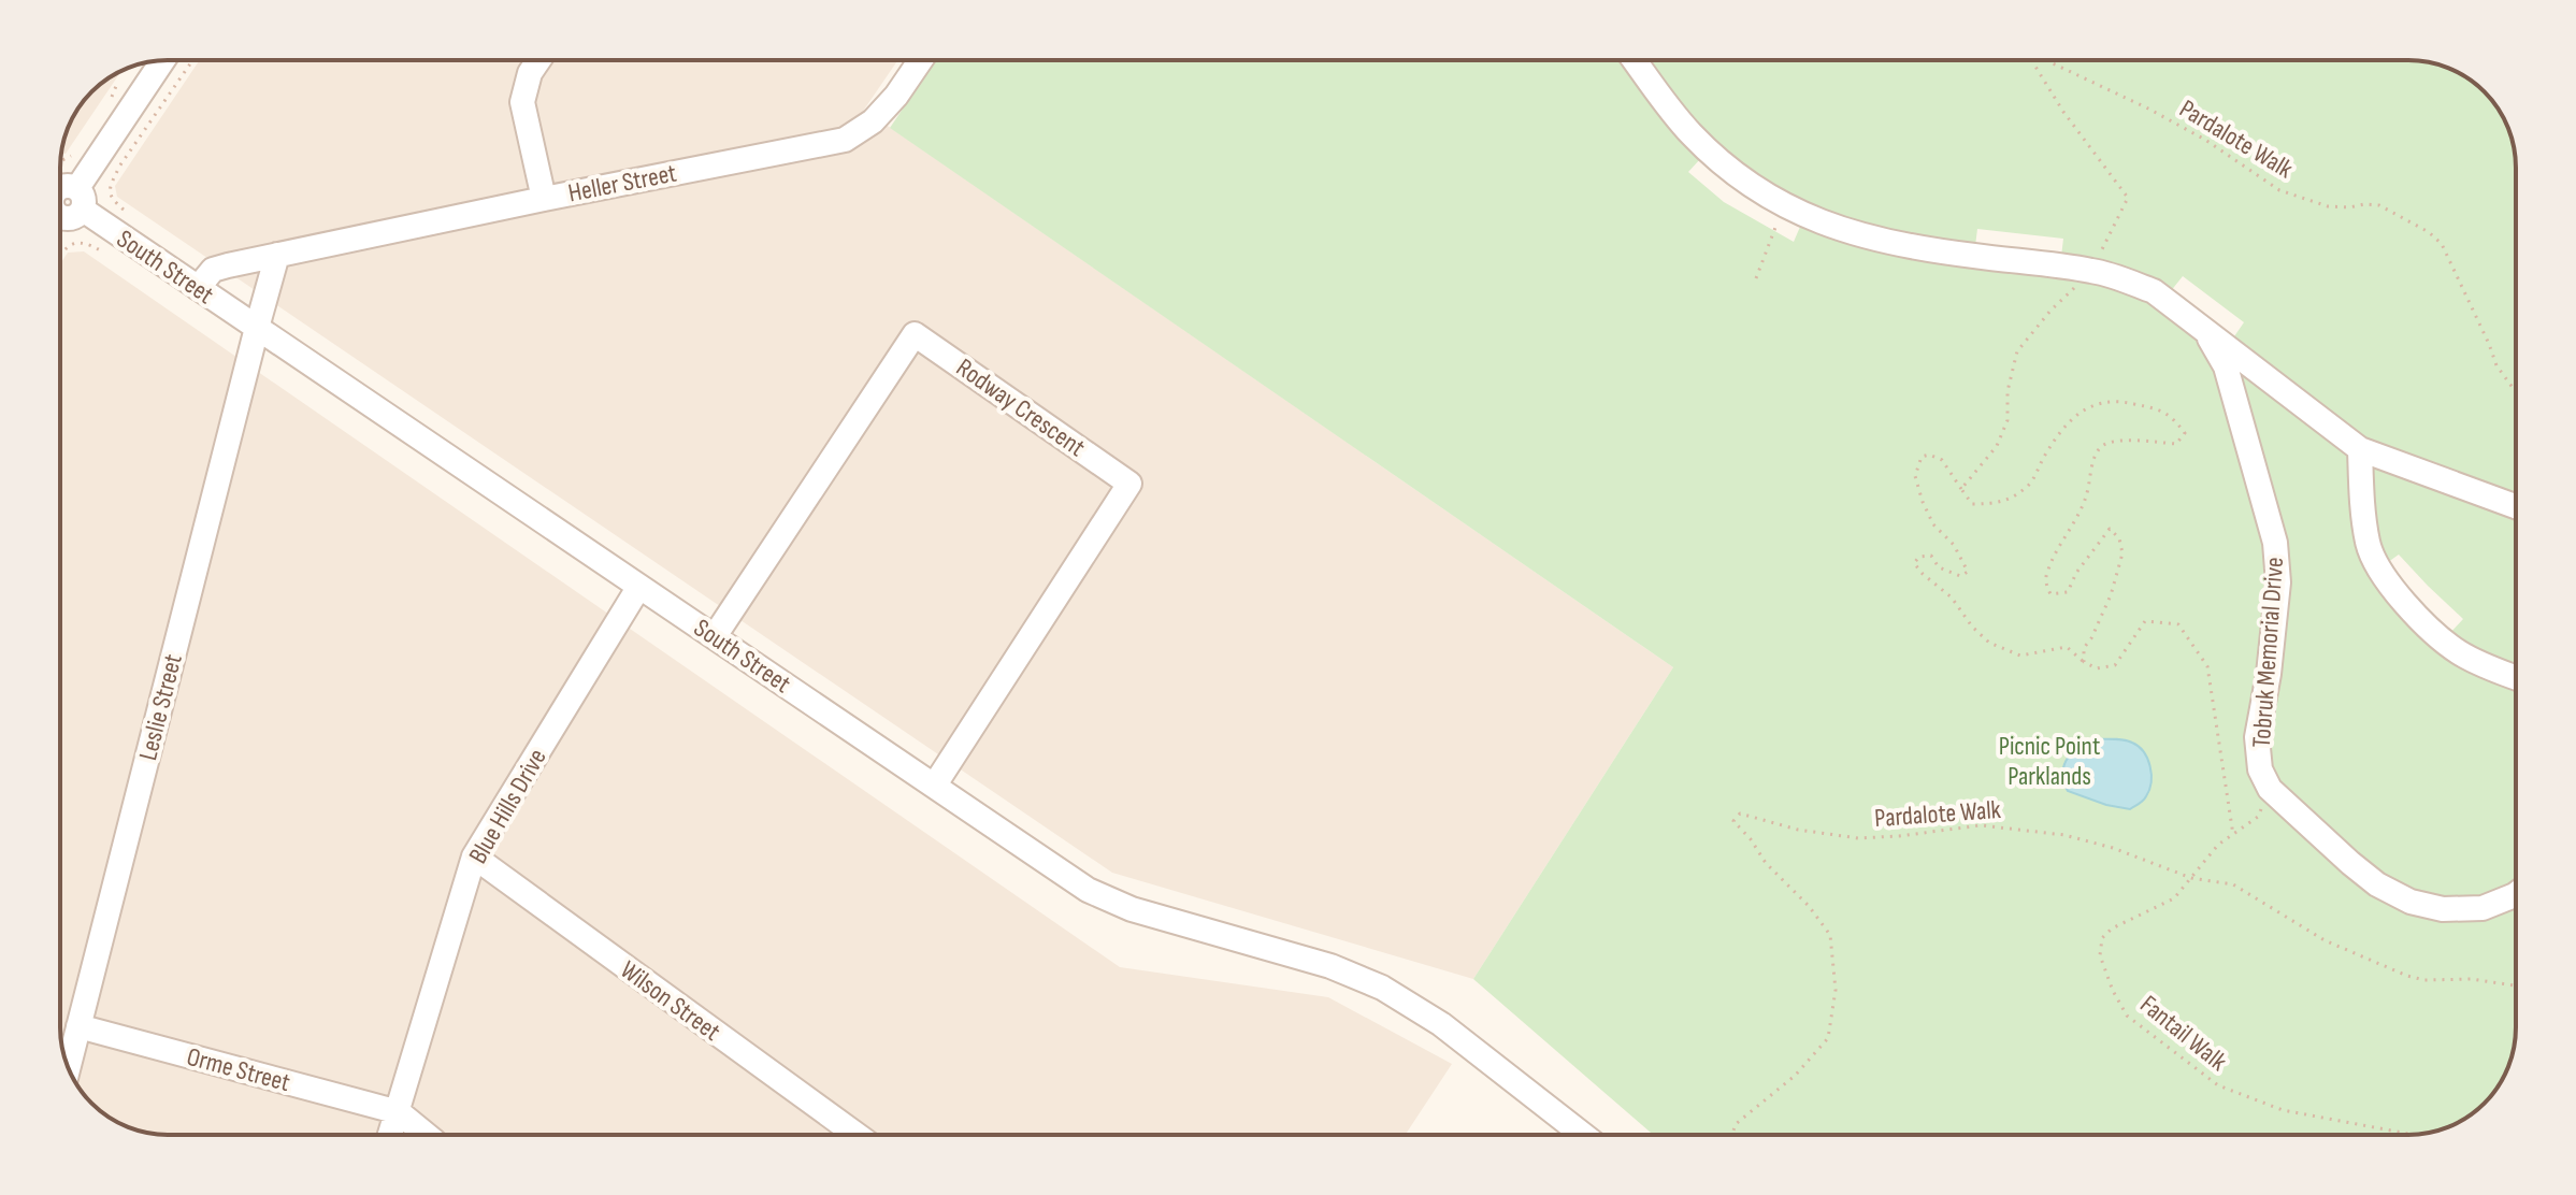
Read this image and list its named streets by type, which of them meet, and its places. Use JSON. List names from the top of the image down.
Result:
{
  "streets": {
    "street": [
      "Heller Street",
      "South Street",
      "Rodway Crescent",
      "Tobruk Memorial Drive",
      "Leslie Street",
      "Blue Hills Drive",
      "Wilson Street",
      "Orme Street"
    ],
    "path": ["Pardalote Walk", "Fantail Walk"]
  },
  "crossings": [
    ["Pardalote Walk", "Fantail Walk"],
    ["Heller Street", "South Street"],
    ["South Street", "Rodway Crescent"],
    ["South Street", "Leslie Street"],
    ["South Street", "Blue Hills Drive"],
    ["Leslie Street", "Orme Street"],
    ["Blue Hills Drive", "Wilson Street"],
    ["Blue Hills Drive", "Orme Street"]
  ],
  "parks": ["Picnic Point Parklands"]
}
